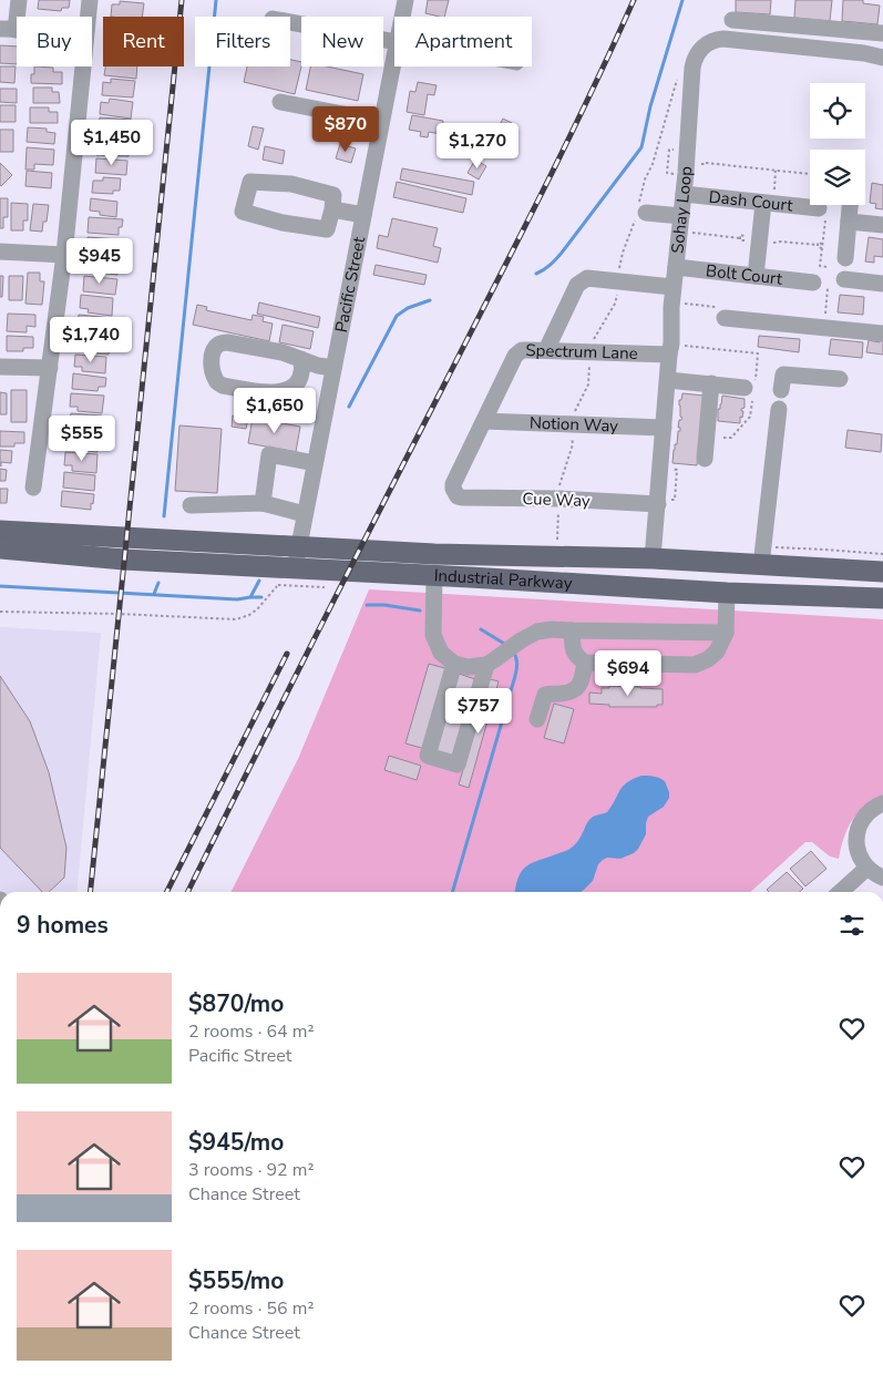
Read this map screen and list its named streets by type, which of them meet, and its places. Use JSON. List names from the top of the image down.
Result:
{
  "streets": {
    "main road": ["Industrial Parkway"],
    "street": [
      "Dash Court",
      "Sohay Loop",
      "Bolt Court",
      "Pacific Street",
      "Spectrum Lane",
      "Notion Way",
      "Cue Way"
    ]
  },
  "crossings": [
    ["Dash Court", "Sohay Loop"],
    ["Sohay Loop", "Bolt Court"],
    ["Sohay Loop", "Spectrum Lane"],
    ["Sohay Loop", "Notion Way"],
    ["Sohay Loop", "Cue Way"],
    ["Sohay Loop", "Industrial Parkway"],
    ["Pacific Street", "Industrial Parkway"],
    ["Spectrum Lane", "Notion Way"],
    ["Spectrum Lane", "Cue Way"]
  ],
  "page": {
    "chip": [
      "Buy",
      "Rent",
      "Filters",
      "New",
      "Apartment"
    ],
    "price": [
      "$870",
      "$1,450",
      "$1,270",
      "$945",
      "$1,740",
      "$1,650",
      "$555",
      "$694",
      "$757"
    ],
    "heading": "9 homes",
    "list": [
      {
        "name": "$870/mo",
        "note": "2 rooms · 64 m² · Pacific Street"
      },
      {
        "name": "$945/mo",
        "note": "3 rooms · 92 m² · Chance Street"
      },
      {
        "name": "$555/mo",
        "note": "2 rooms · 56 m² · Chance Street"
      }
    ]
  }
}
